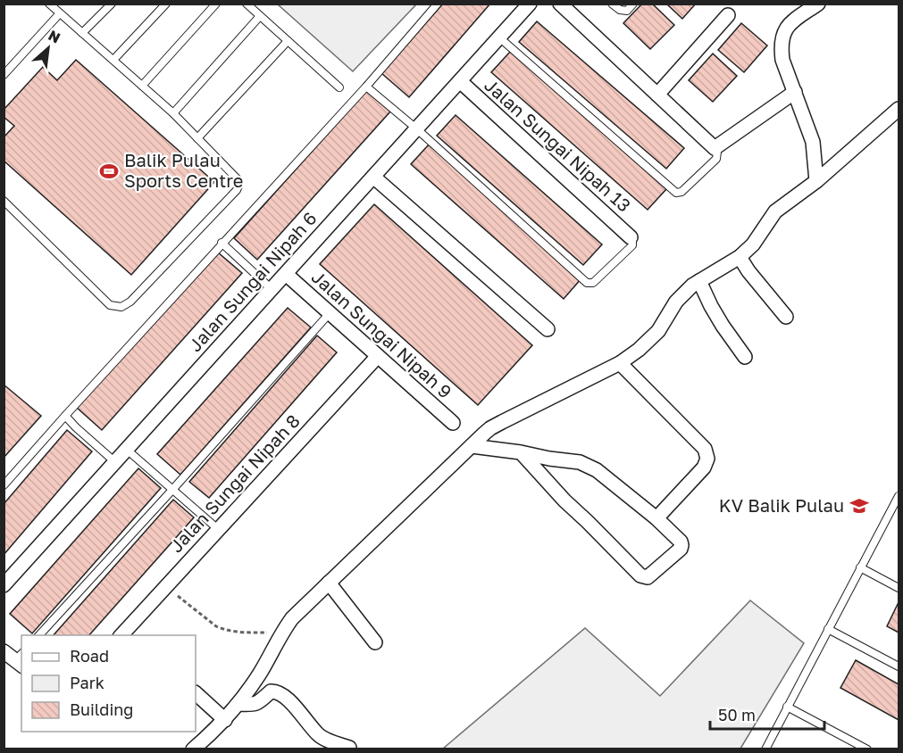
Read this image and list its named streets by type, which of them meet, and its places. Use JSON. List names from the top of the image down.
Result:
{
  "streets": {
    "street": [
      "Jalan Sungai Nipah 13",
      "Jalan Sungai Nipah 6",
      "Jalan Sungai Nipah 9",
      "Jalan Sungai Nipah 8"
    ]
  },
  "crossings": [
    ["Jalan Sungai Nipah 13", "Jalan Sungai Nipah 6"],
    ["Jalan Sungai Nipah 6", "Jalan Sungai Nipah 9"],
    ["Jalan Sungai Nipah 9", "Jalan Sungai Nipah 8"]
  ],
  "places": {
    "sports": ["Balik Pulau Sports Centre"],
    "school or university": ["KV Balik Pulau"]
  },
  "legend": ["Road", "Park", "Building"],
  "scale_bar": "50 m",
  "north": "top right"
}
